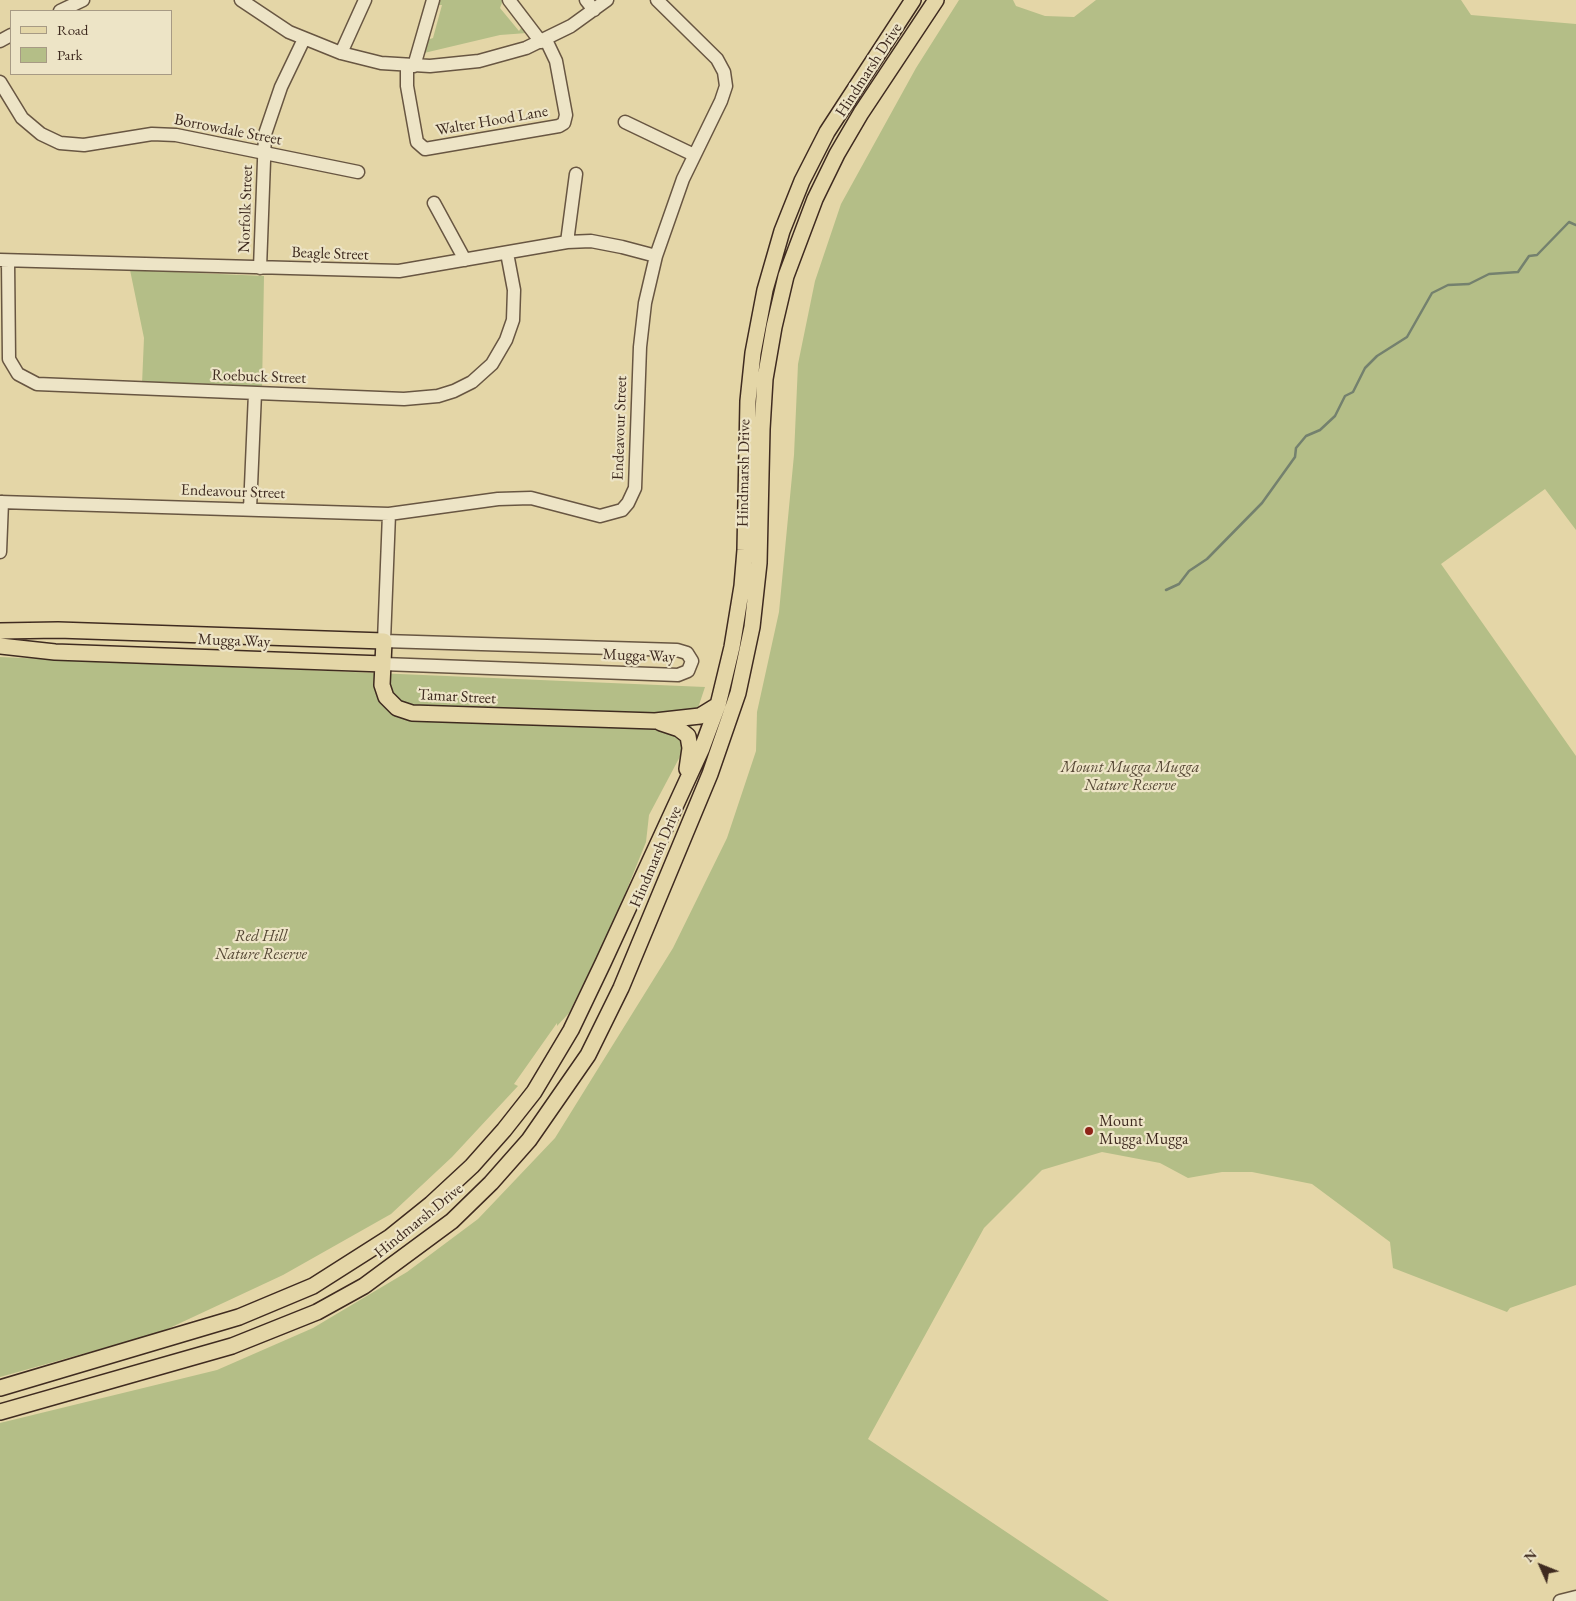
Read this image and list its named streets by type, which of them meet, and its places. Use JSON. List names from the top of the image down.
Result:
{
  "streets": {
    "main road": ["Hindmarsh Drive", "Mugga Way", "Tamar Street"],
    "street": [
      "Walter Hood Lane",
      "Borrowdale Street",
      "Norfolk Street",
      "Beagle Street",
      "Roebuck Street",
      "Endeavour Street"
    ]
  },
  "crossings": [
    ["Hindmarsh Drive", "Tamar Street"],
    ["Borrowdale Street", "Norfolk Street"],
    ["Norfolk Street", "Beagle Street"],
    ["Beagle Street", "Roebuck Street"],
    ["Beagle Street", "Endeavour Street"],
    ["Endeavour Street", "Tamar Street"],
    ["Mugga Way", "Tamar Street"]
  ],
  "parks": ["Mount Mugga Mugga Nature Reserve", "Red Hill Nature Reserve"],
  "places": ["Mount Mugga Mugga"],
  "legend": ["Road", "Park"],
  "north": "top left"
}
